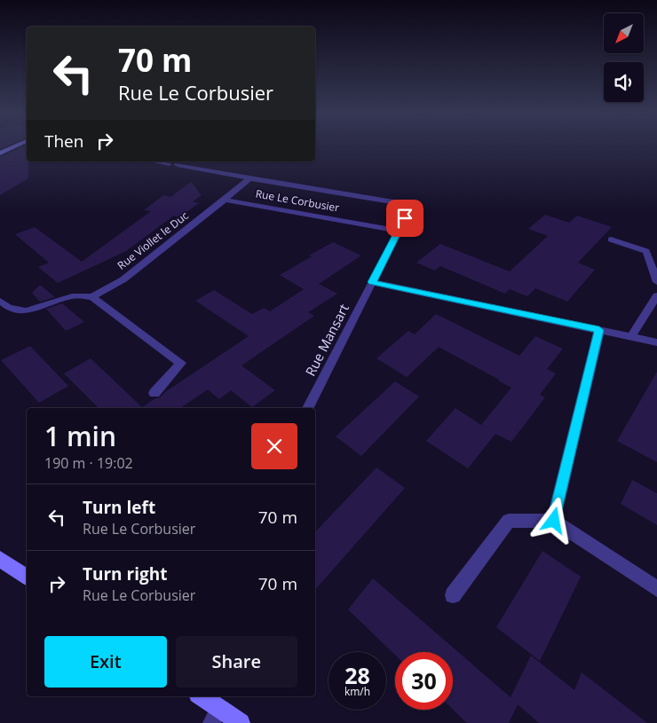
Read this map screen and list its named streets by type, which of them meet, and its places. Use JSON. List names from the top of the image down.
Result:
{
  "streets": {
    "street": ["Rue Le Corbusier", "Rue Viollet le Duc", "Rue Mansart"]
  },
  "crossings": [
    ["Rue Le Corbusier", "Rue Viollet le Duc"],
    ["Rue Le Corbusier", "Rue Mansart"]
  ],
  "north": "bottom left",
  "page": {
    "turn": ["70 m", "Rue Le Corbusier"],
    "then": "Then",
    "heading": ["1 min", "190 m · 19:02"],
    "list": [
      {
        "name": "Turn left",
        "note": "Rue Le Corbusier",
        "value": "70 m"
      },
      {
        "name": "Turn right",
        "note": "Rue Le Corbusier",
        "value": "70 m"
      }
    ],
    "buttons": ["Exit", "Share"],
    "speed": "28 km/h",
    "limit": "30"
  }
}
